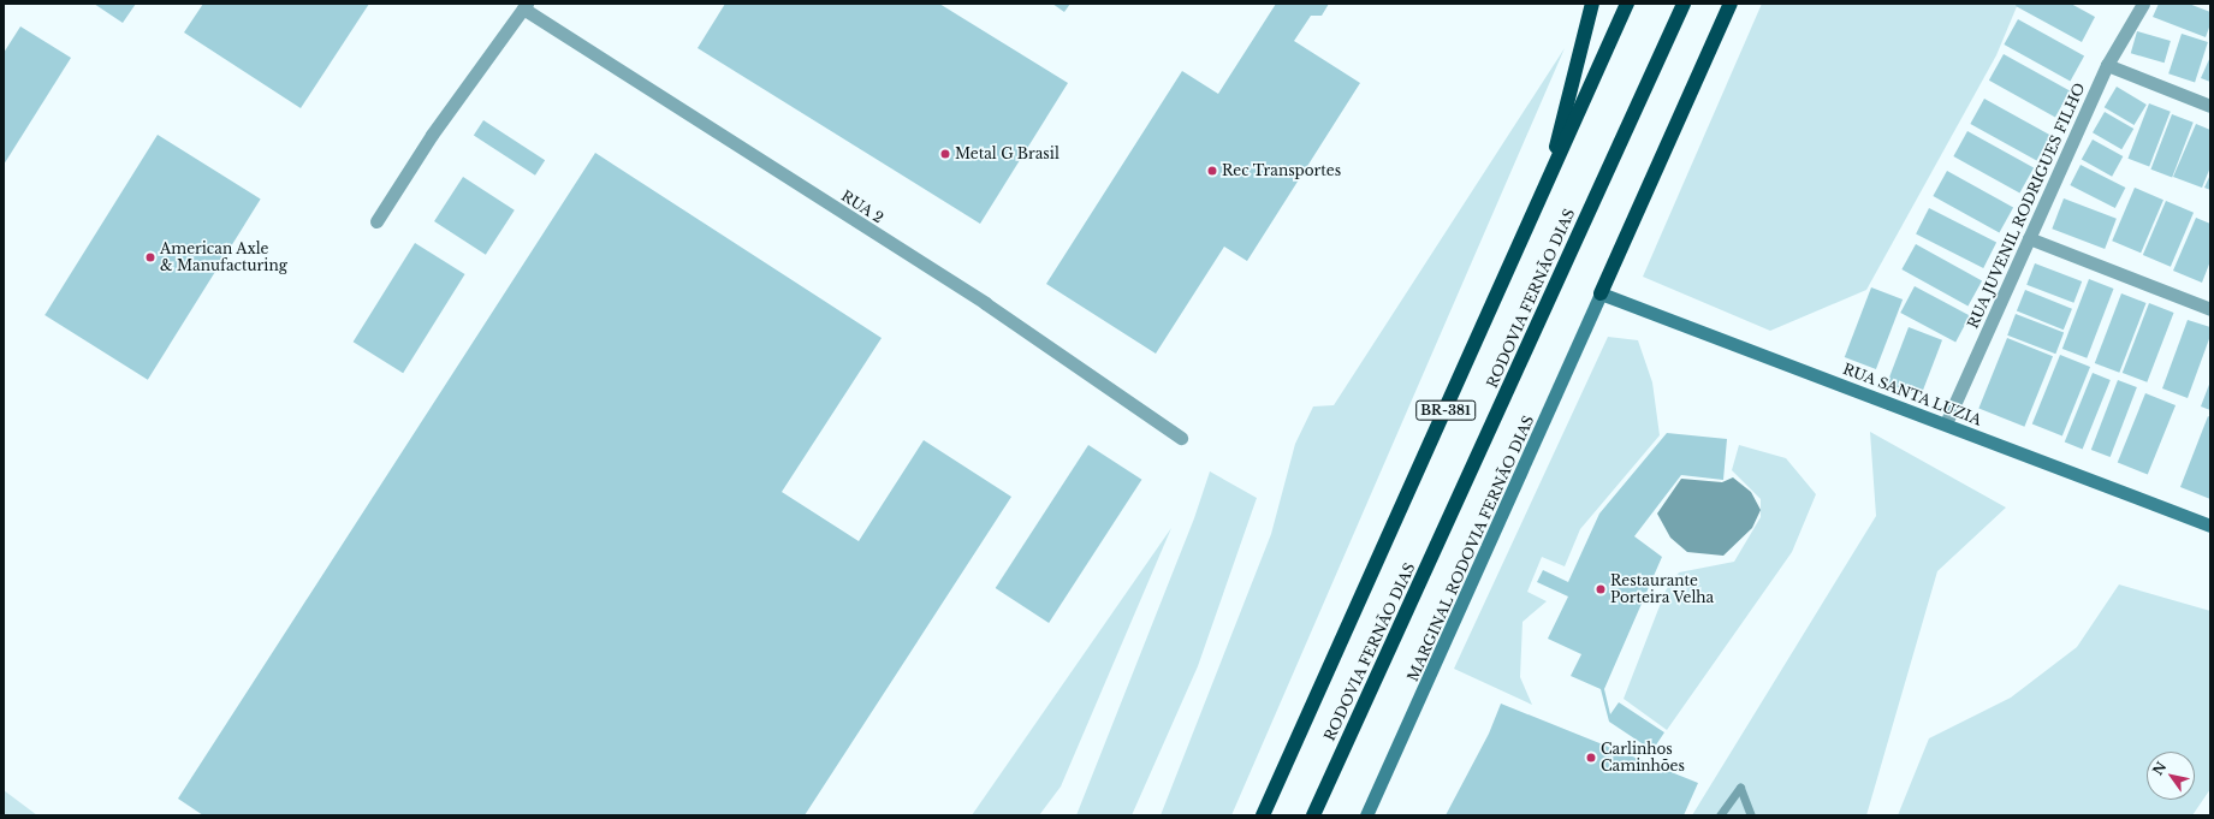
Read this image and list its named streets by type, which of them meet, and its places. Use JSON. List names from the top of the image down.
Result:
{
  "streets": {
    "highway": ["RODOVIA FERNÃO DIAS", "BR-381"],
    "main road": ["RUA SANTA LUZIA", "MARGINAL RODOVIA FERNÃO DIAS"],
    "street": ["RUA JUVENIL RODRIGUES FILHO", "RUA 2"]
  },
  "crossings": [
    ["RUA JUVENIL RODRIGUES FILHO", "RUA SANTA LUZIA"],
    ["RUA SANTA LUZIA", "MARGINAL RODOVIA FERNÃO DIAS"]
  ],
  "places": [
    "Metal G Brasil",
    "Rec Transportes",
    "American Axle & Manufacturing",
    "Restaurante Porteira Velha",
    "Carlinhos Caminhões"
  ],
  "north": "top left"
}
